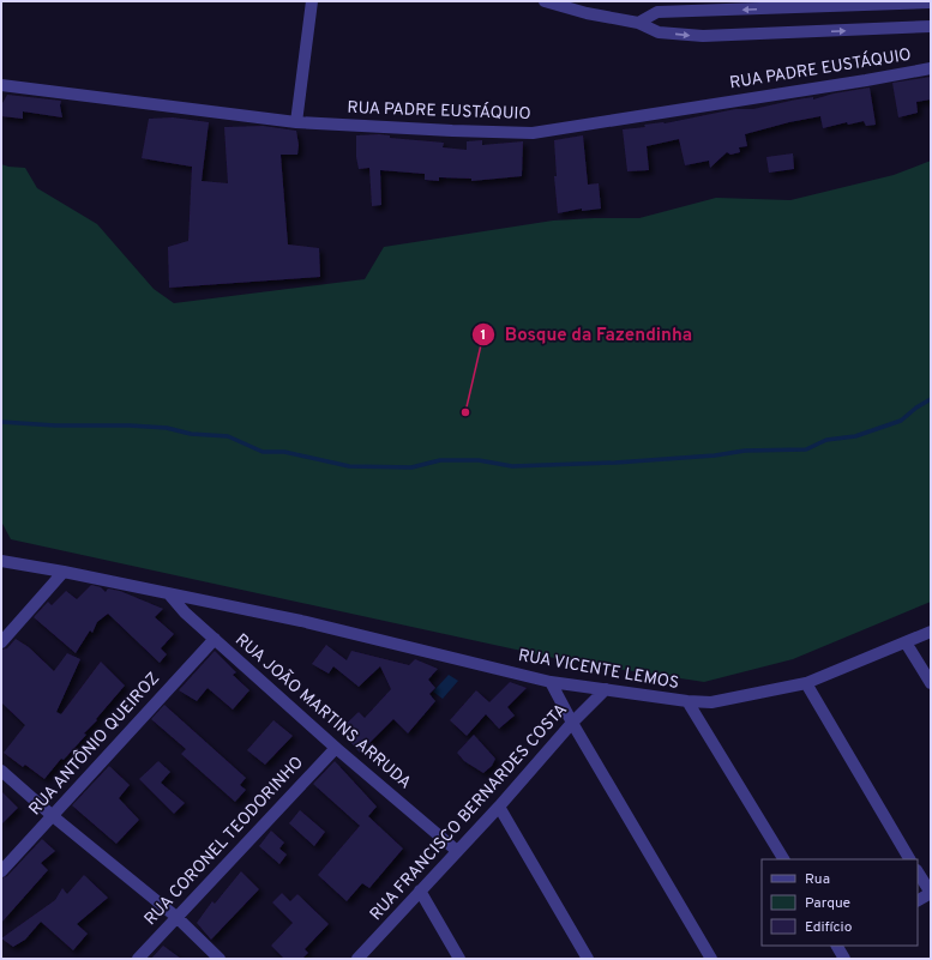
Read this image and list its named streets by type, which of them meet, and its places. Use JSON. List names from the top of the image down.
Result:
{
  "streets": {
    "street": [
      "RUA PADRE EUSTÁQUIO",
      "RUA VICENTE LEMOS",
      "RUA JOÃO MARTINS ARRUDA",
      "RUA ANTÔNIO QUEIROZ",
      "RUA FRANCISCO BERNARDES COSTA",
      "RUA CORONEL TEODORINHO"
    ]
  },
  "crossings": [
    ["RUA VICENTE LEMOS", "RUA JOÃO MARTINS ARRUDA"],
    ["RUA VICENTE LEMOS", "RUA FRANCISCO BERNARDES COSTA"],
    ["RUA JOÃO MARTINS ARRUDA", "RUA ANTÔNIO QUEIROZ"],
    ["RUA JOÃO MARTINS ARRUDA", "RUA FRANCISCO BERNARDES COSTA"],
    ["RUA JOÃO MARTINS ARRUDA", "RUA CORONEL TEODORINHO"]
  ],
  "places": ["Bosque da Fazendinha"],
  "legend": ["Rua", "Parque", "Edifício"]
}
